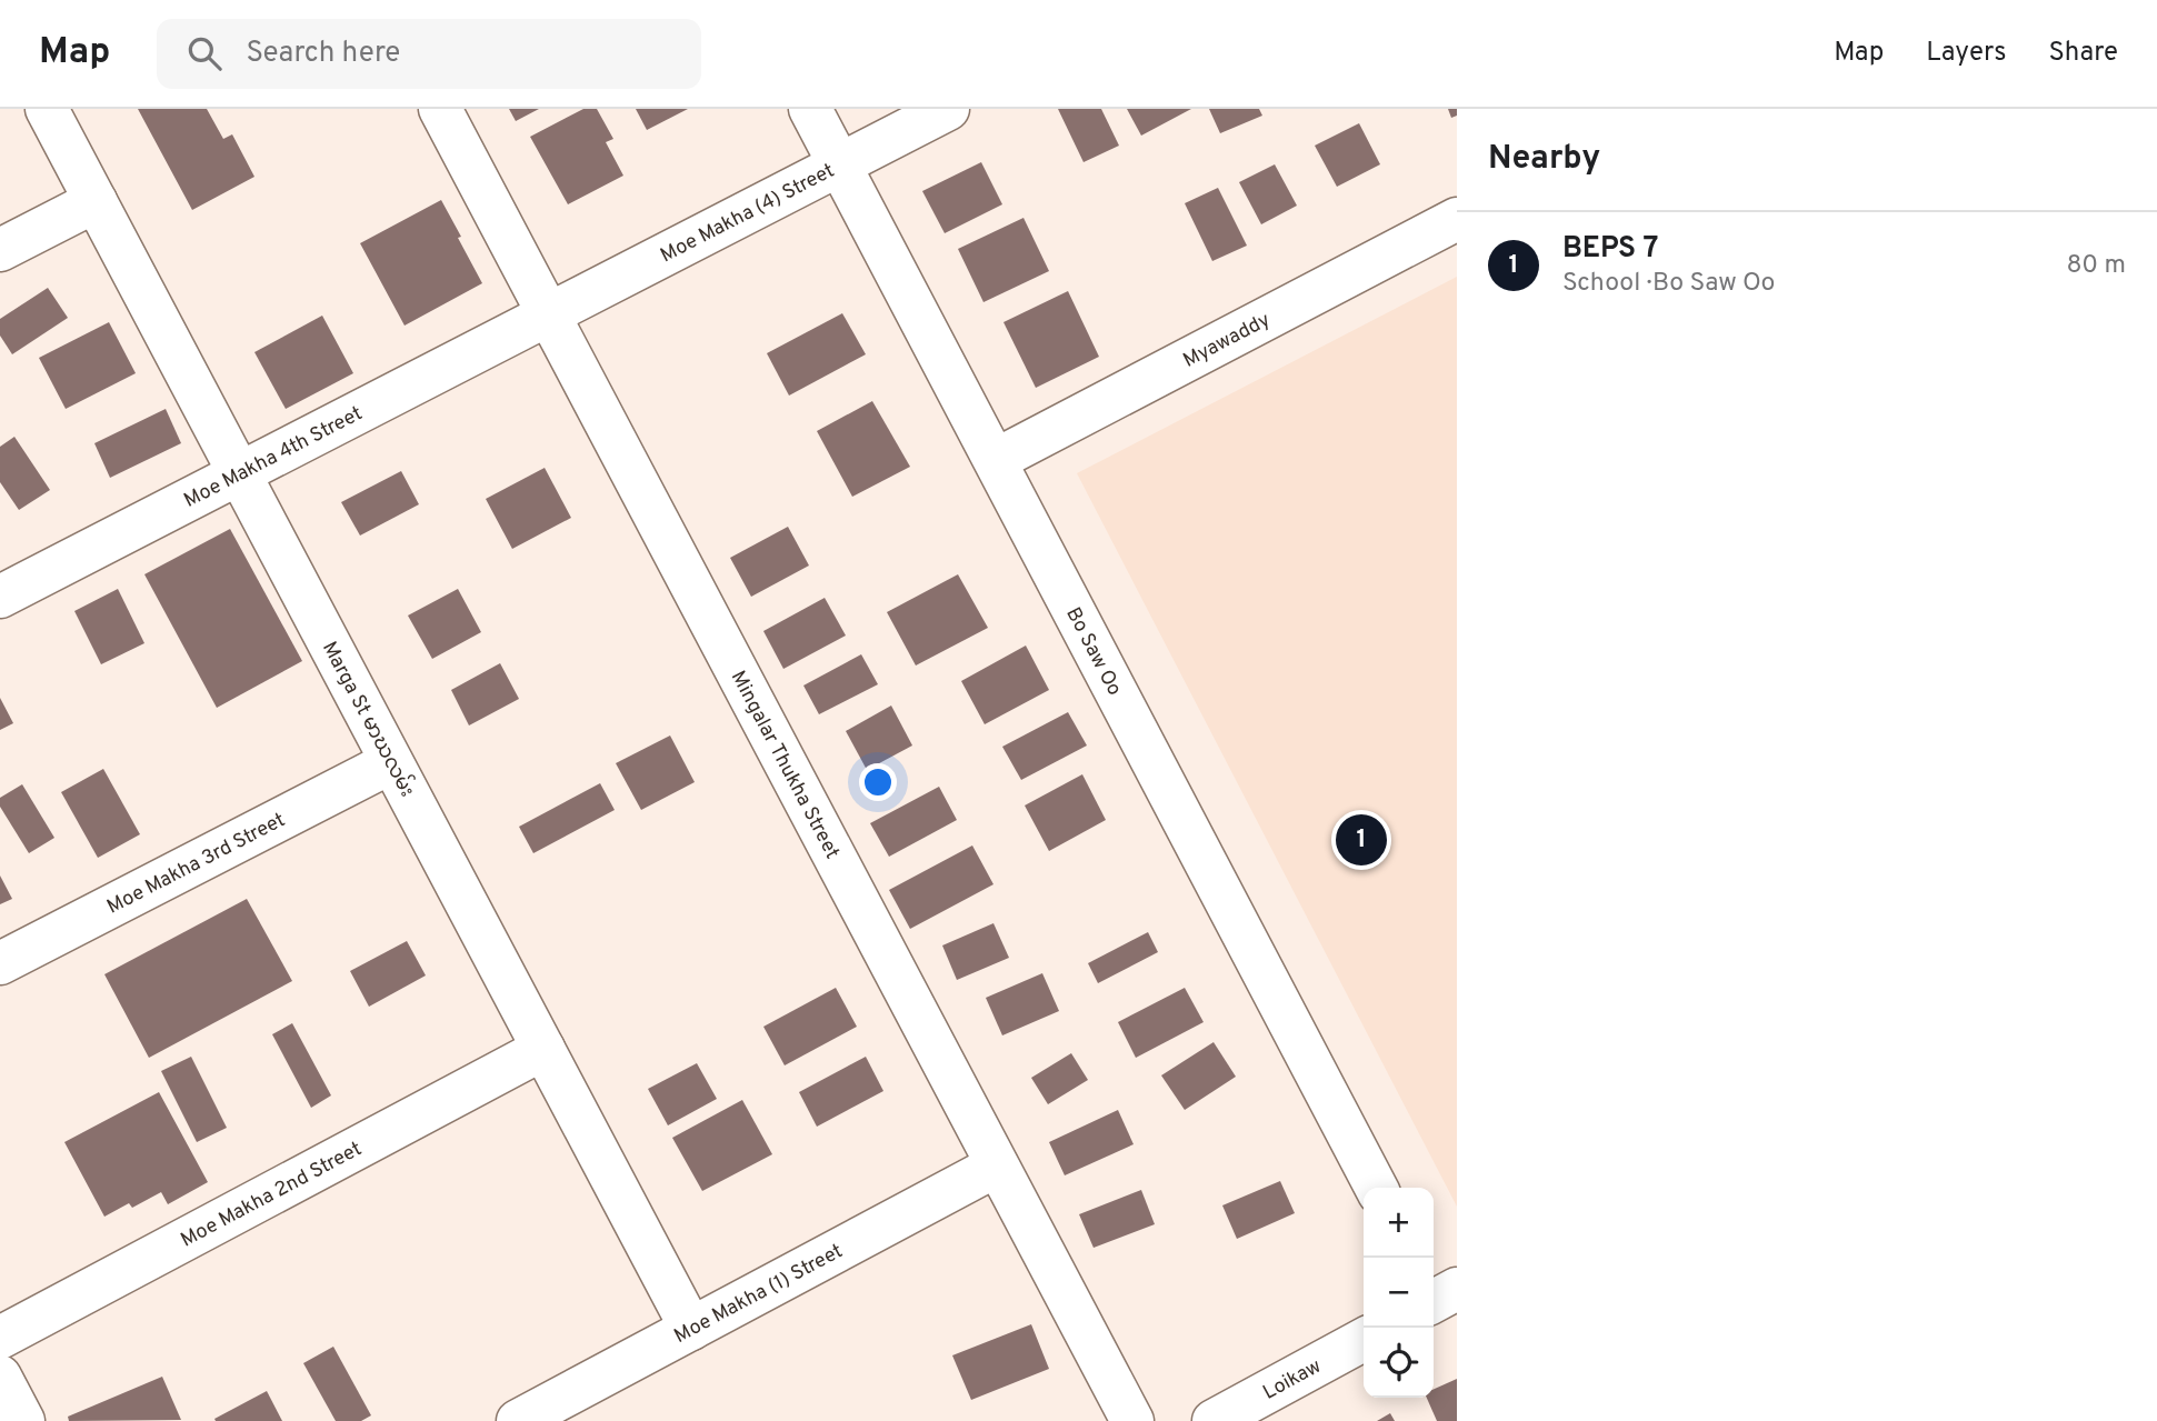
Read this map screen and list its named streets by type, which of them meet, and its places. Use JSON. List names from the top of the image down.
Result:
{
  "streets": {
    "street": [
      "Moe Makha (4) Street",
      "Myawaddy",
      "Moe Makha 4th Street",
      "Bo Saw Oo",
      "Marga St မာဃလမ်း",
      "Mingalar Thukha Street",
      "Moe Makha 3rd Street",
      "Moe Makha 2nd Street",
      "Moe Makha (1) Street",
      "Loikaw"
    ]
  },
  "crossings": [
    ["Moe Makha (4) Street", "Moe Makha 4th Street"],
    ["Moe Makha (4) Street", "Bo Saw Oo"],
    ["Moe Makha (4) Street", "Mingalar Thukha Street"],
    ["Myawaddy", "Bo Saw Oo"],
    ["Moe Makha 4th Street", "Marga St မာဃလမ်း"],
    ["Moe Makha 4th Street", "Mingalar Thukha Street"],
    ["Marga St မာဃလမ်း", "Moe Makha 3rd Street"],
    ["Marga St မာဃလမ်း", "Moe Makha 2nd Street"],
    ["Mingalar Thukha Street", "Moe Makha (1) Street"]
  ],
  "page": {
    "header": "Map",
    "search": "Search here",
    "nav": ["Map", "Layers", "Share"],
    "heading": "Nearby",
    "list": [
      {
        "mark": "1",
        "name": "BEPS 7",
        "note": "School · Bo Saw Oo",
        "value": "80 m"
      }
    ],
    "pins": "1",
    "map_buttons": ["+", "−"]
  }
}
